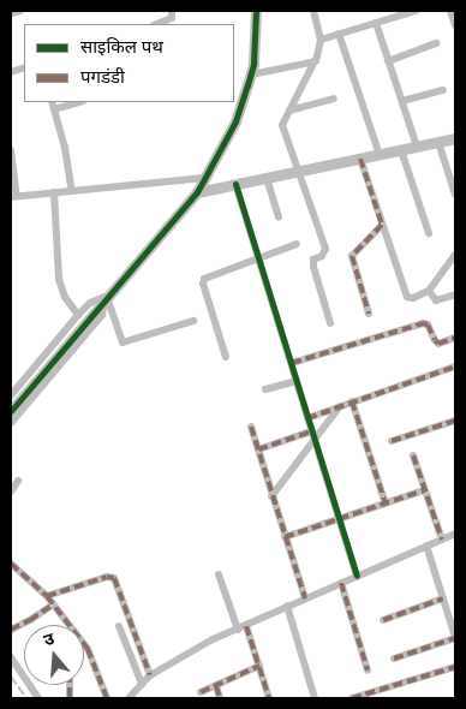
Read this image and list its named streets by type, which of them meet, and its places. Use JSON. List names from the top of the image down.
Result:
{
  "legend": ["साइकिल पथ", "पगडंडी"],
  "north": "top"
}
